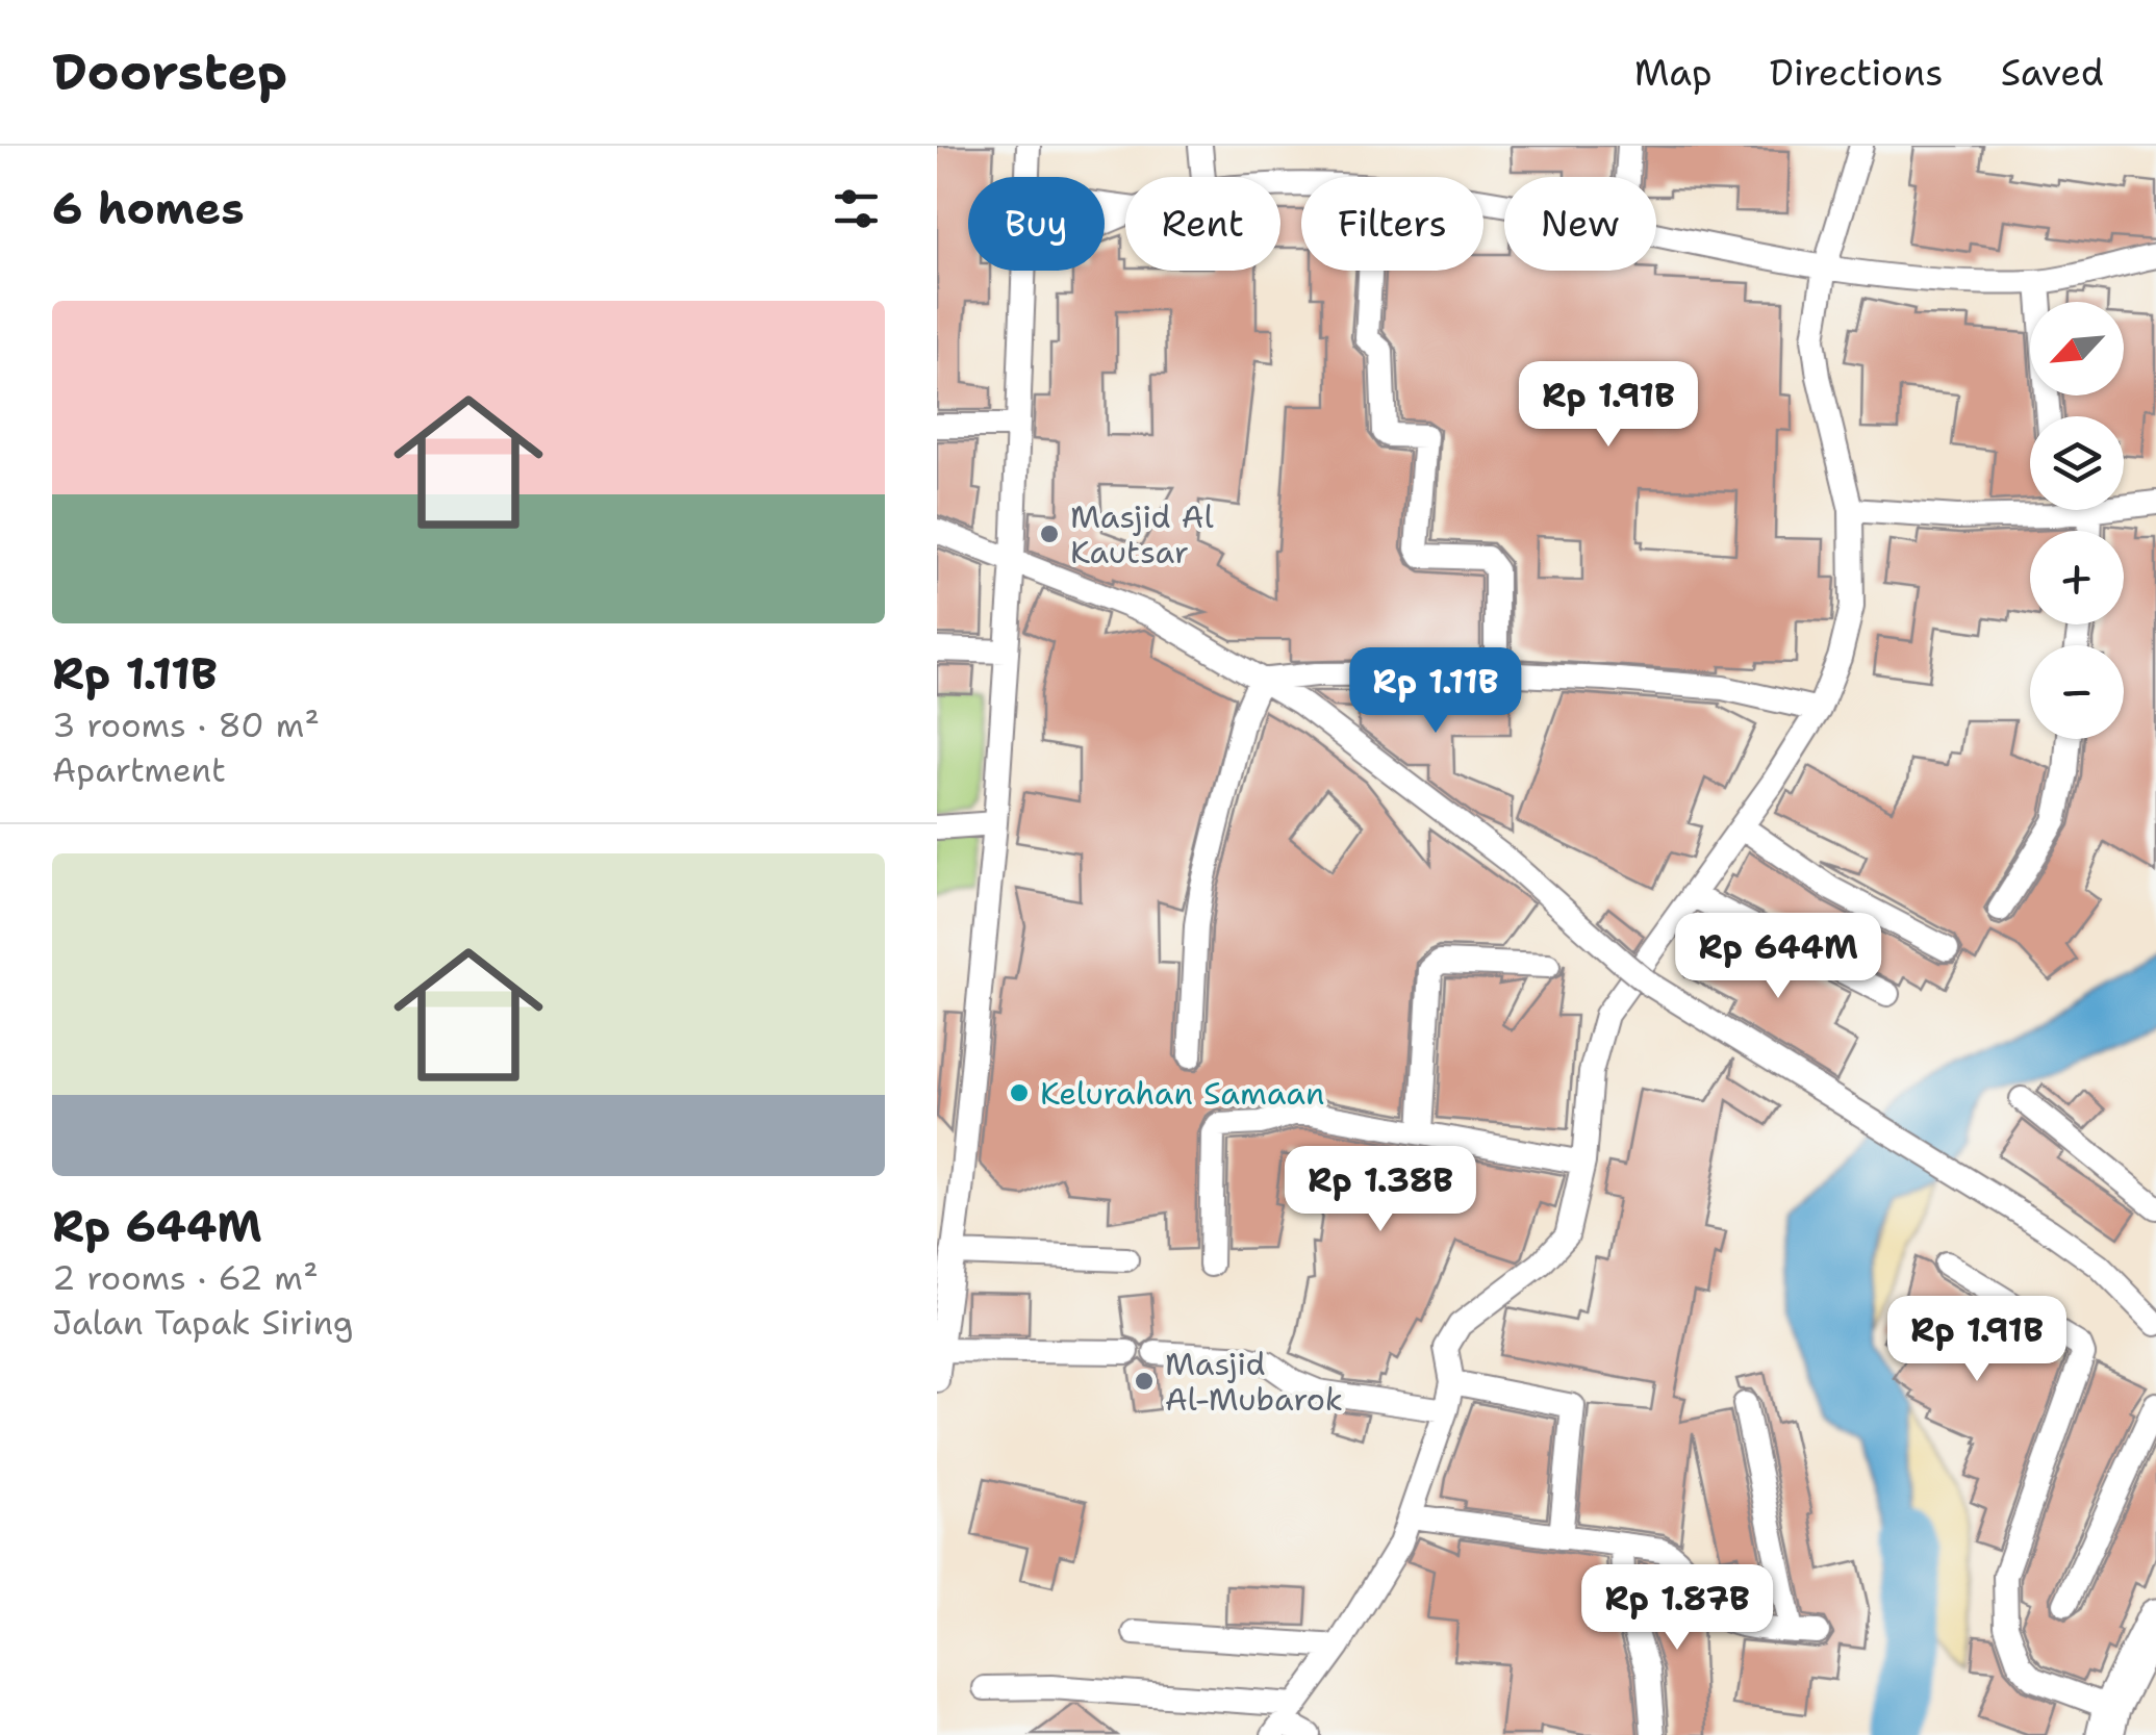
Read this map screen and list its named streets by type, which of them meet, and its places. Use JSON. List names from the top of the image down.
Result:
{
  "places": ["Masjid Al Kautsar", "Kelurahan Samaan", "Masjid Al-Mubarok"],
  "north": "bottom left",
  "page": {
    "header": "Doorstep",
    "nav": ["Map", "Directions", "Saved"],
    "heading": "6 homes",
    "chip": [
      "Buy",
      "Rent",
      "Filters",
      "New"
    ],
    "list": [
      {
        "name": "Rp 1.11B",
        "note": "3 rooms · 80 m² · Apartment"
      },
      {
        "name": "Rp 644M",
        "note": "2 rooms · 62 m² · Jalan Tapak Siring"
      }
    ],
    "map_buttons": ["+", "−"],
    "price": [
      "Rp 1.91B",
      "Rp 1.11B",
      "Rp 644M",
      "Rp 1.38B",
      "Rp 1.91B",
      "Rp 1.87B"
    ]
  }
}
